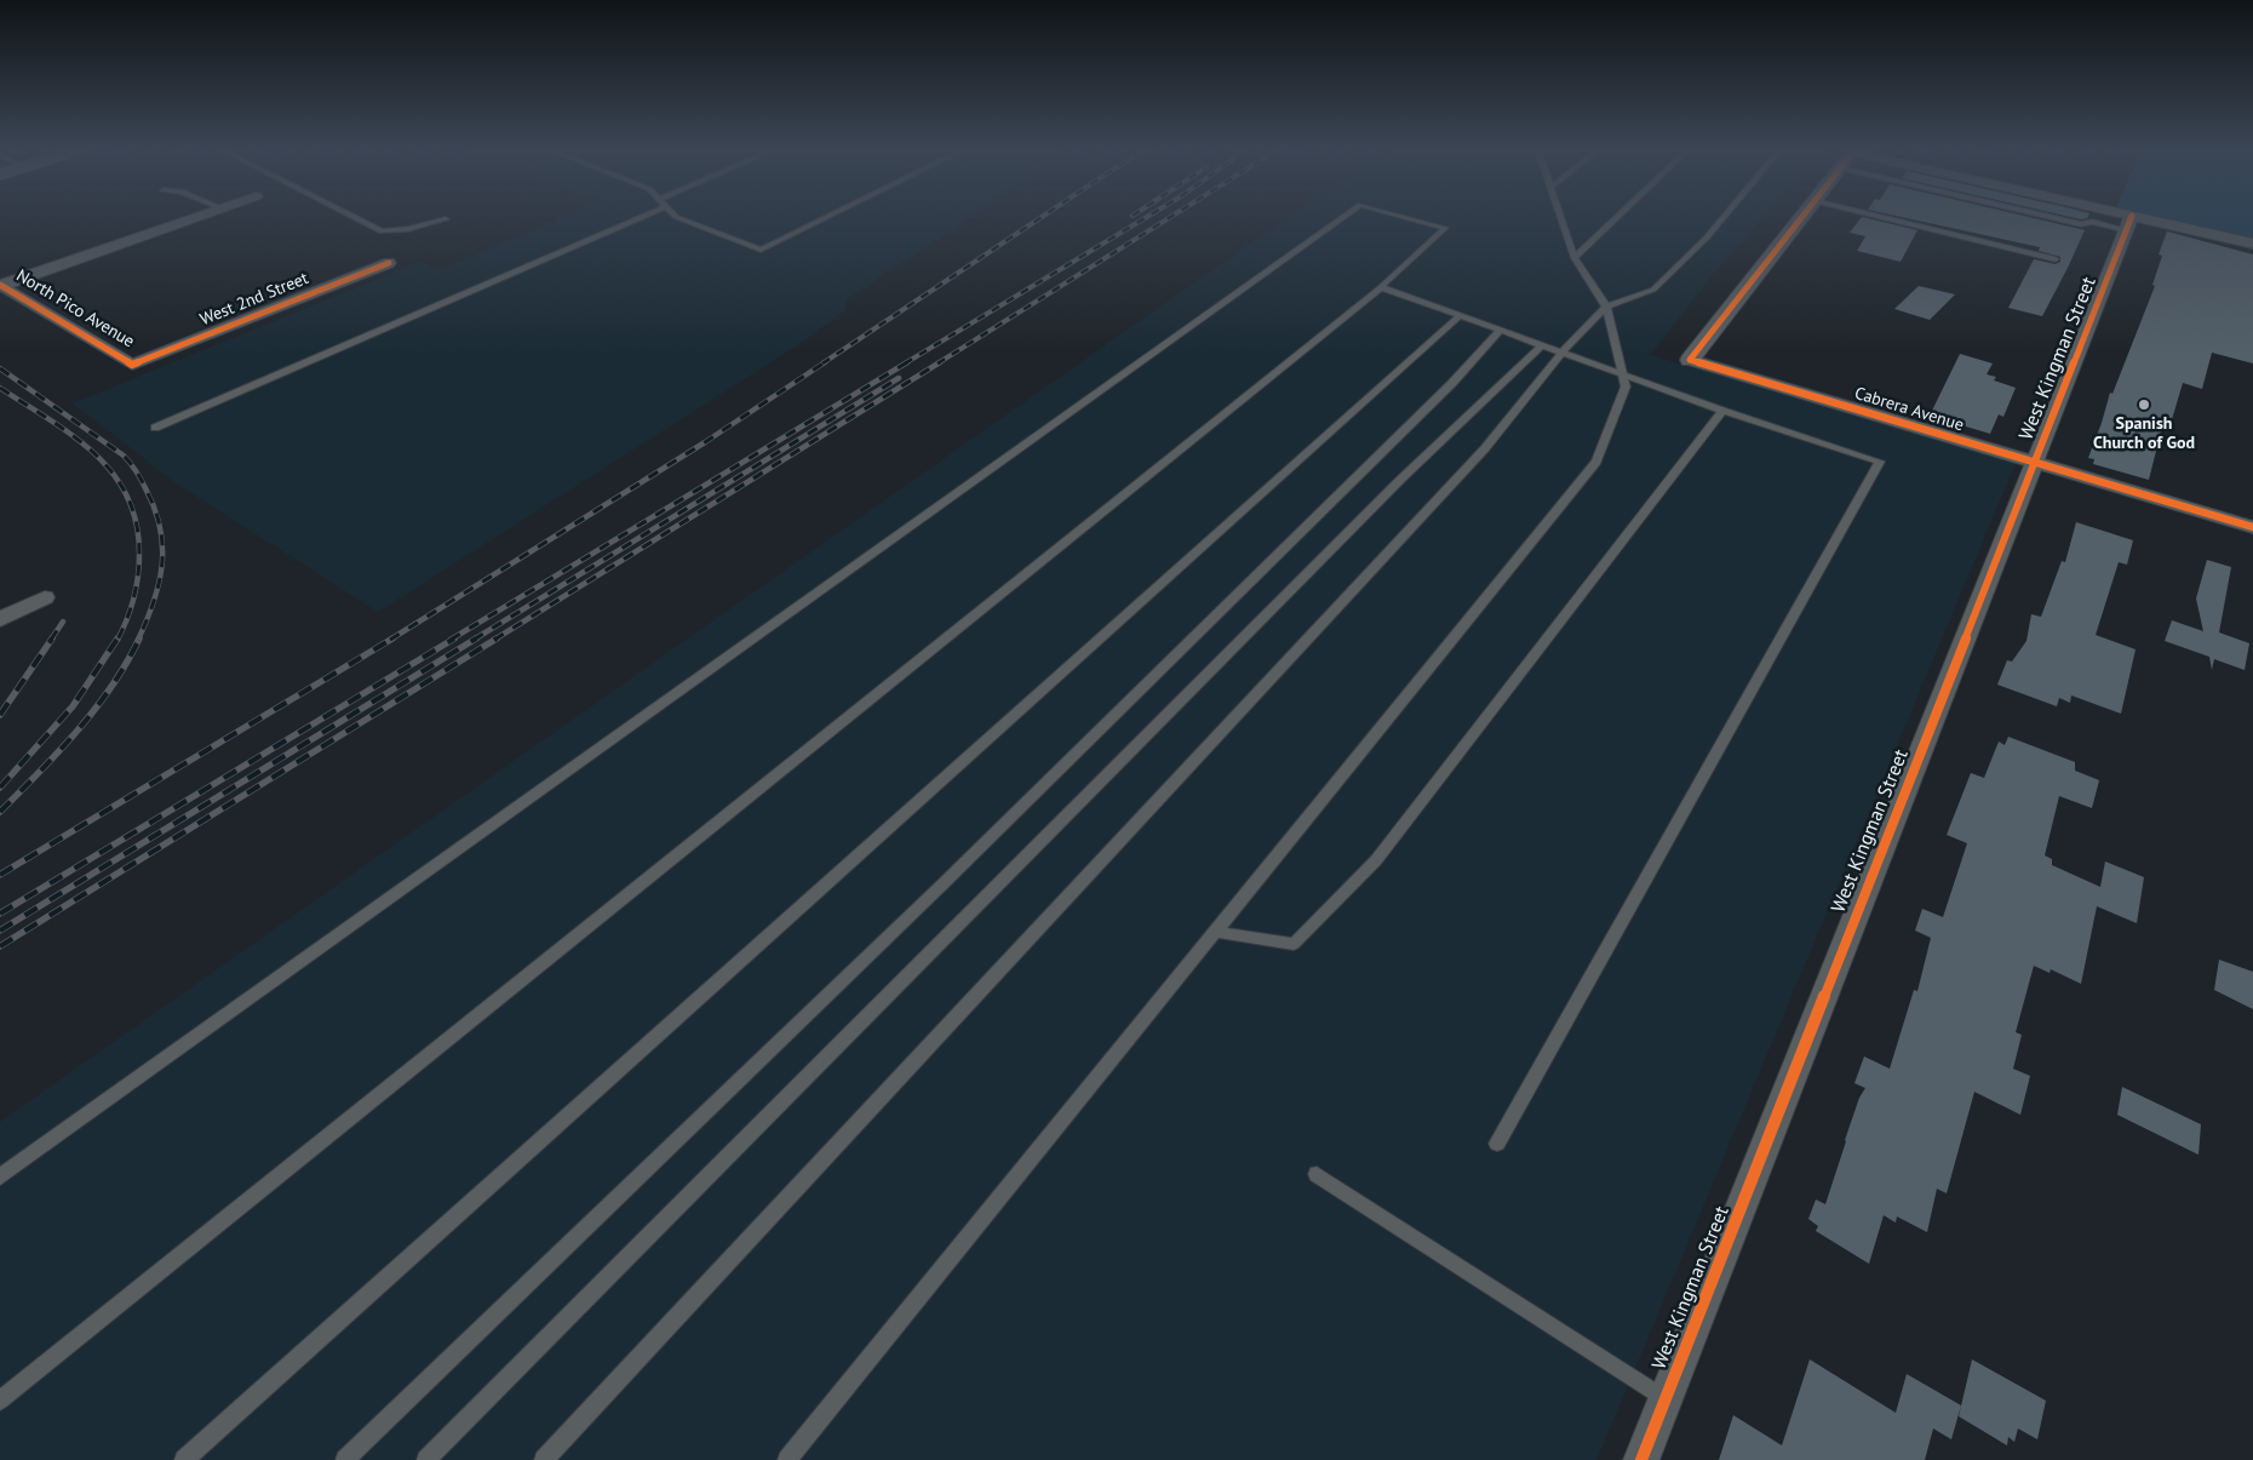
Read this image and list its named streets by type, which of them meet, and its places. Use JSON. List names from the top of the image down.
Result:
{
  "streets": {
    "street": [
      "West 2nd Street",
      "North Pico Avenue",
      "West Kingman Street",
      "Cabrera Avenue"
    ]
  },
  "crossings": [
    ["West 2nd Street", "North Pico Avenue"],
    ["West Kingman Street", "Cabrera Avenue"]
  ],
  "places": ["Spanish Church of God"]
}
